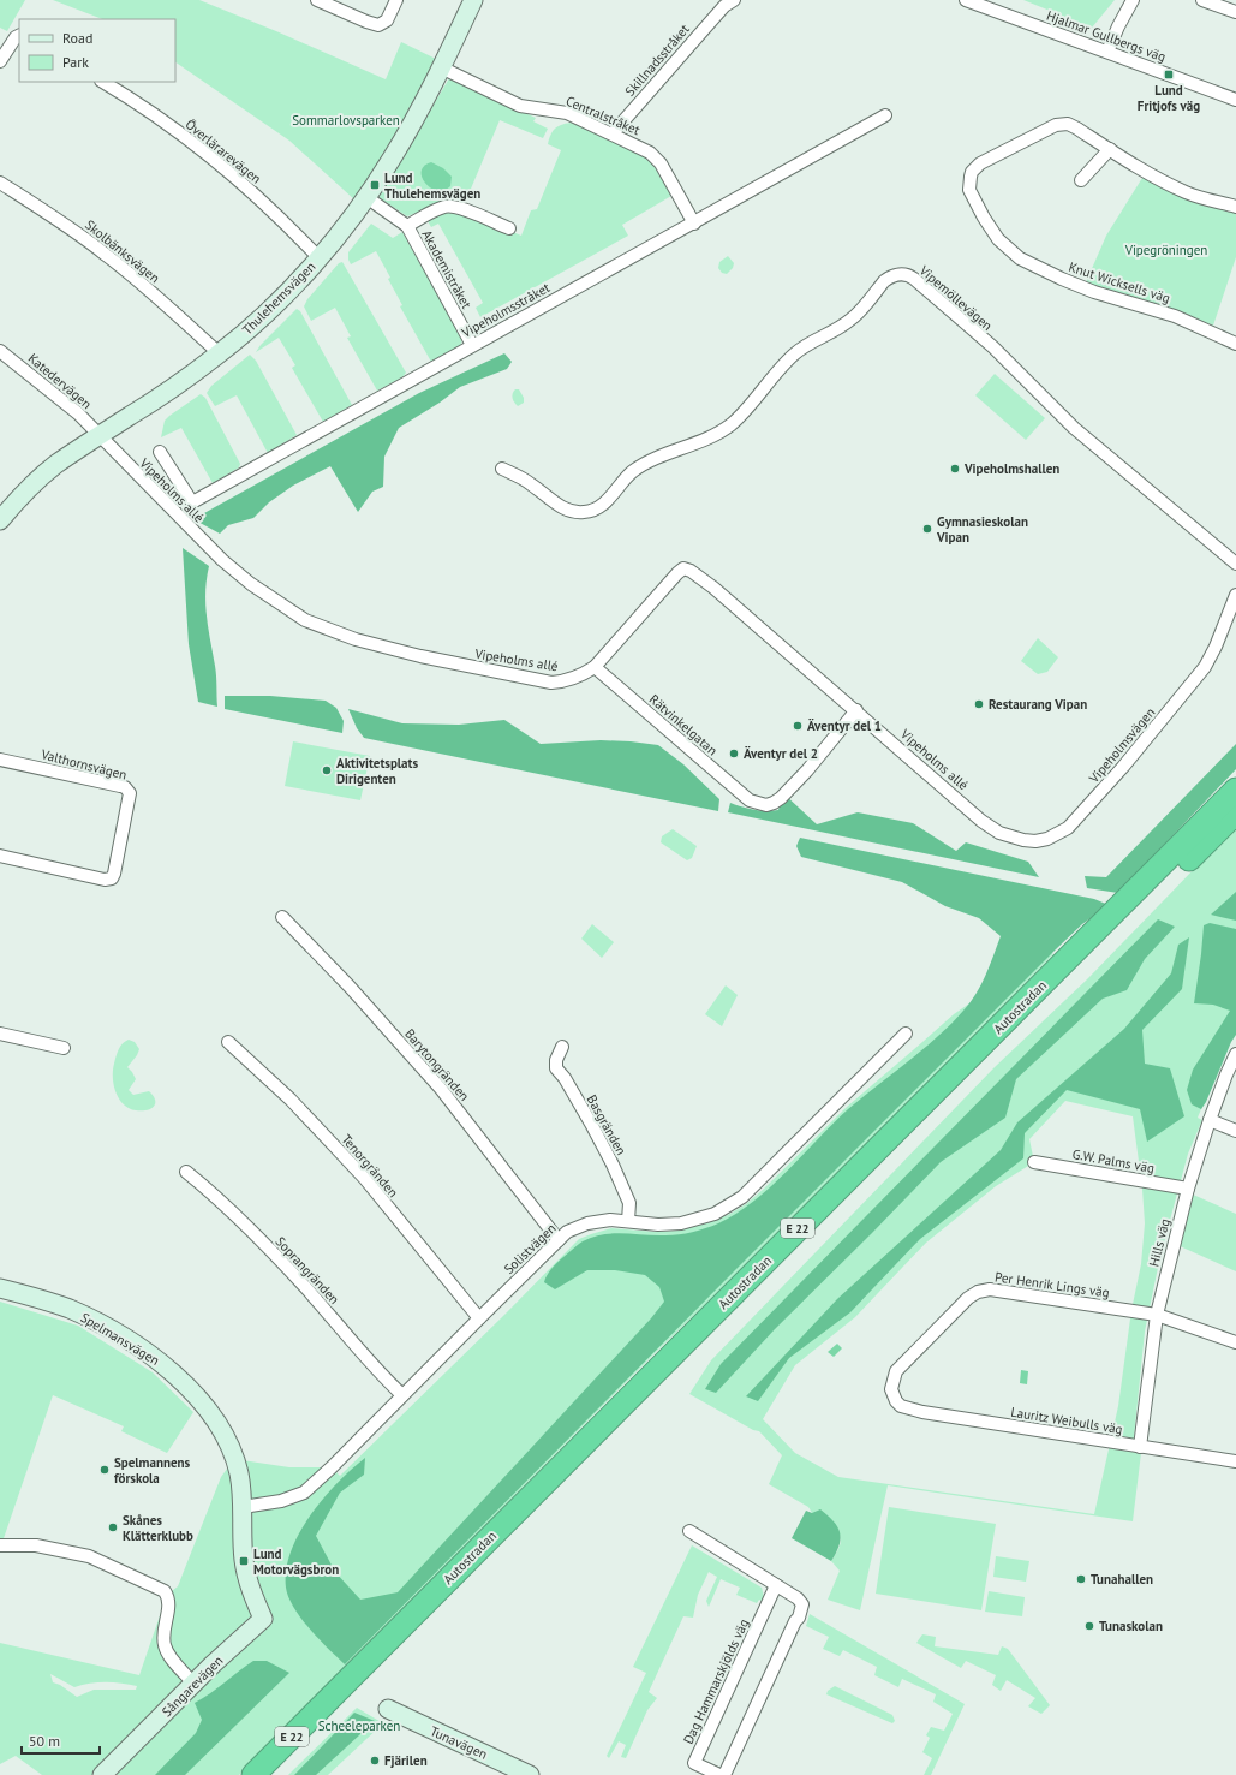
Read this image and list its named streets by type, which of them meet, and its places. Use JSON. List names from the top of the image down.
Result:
{
  "streets": {
    "highway": ["Autostradan", "E 22"],
    "street": [
      "Hjalmar Gullbergs väg",
      "Skillnadsstråket",
      "Centralstråket",
      "Överlärarevägen",
      "Skolbänksvägen",
      "Akademistråket",
      "Knut Wicksells väg",
      "Thulehemsvägen",
      "Vipemöllevägen",
      "Vipeholmsstråket",
      "Katedervägen",
      "Vipeholms allé",
      "Rätvinkelgatan",
      "Vipeholmsvägen",
      "Valthornsvägen",
      "Barytongränden",
      "Basgränden",
      "G.W. Palms väg",
      "Tenorgränden",
      "Hills väg",
      "Solistvägen",
      "Soprangränden",
      "Per Henrik Lings väg",
      "Spelmansvägen",
      "Lauritz Weibulls väg",
      "Dag Hammarskjölds väg",
      "Sångarevägen",
      "Tunavägen"
    ]
  },
  "crossings": [
    ["Skillnadsstråket", "Centralstråket"],
    ["Centralstråket", "Thulehemsvägen"],
    ["Centralstråket", "Vipeholmsstråket"],
    ["Överlärarevägen", "Thulehemsvägen"],
    ["Skolbänksvägen", "Thulehemsvägen"],
    ["Akademistråket", "Thulehemsvägen"],
    ["Akademistråket", "Vipeholmsstråket"],
    ["Thulehemsvägen", "Katedervägen"],
    ["Thulehemsvägen", "Vipeholms allé"],
    ["Katedervägen", "Vipeholms allé"],
    ["Vipeholms allé", "Rätvinkelgatan"],
    ["Vipeholms allé", "Vipeholmsvägen"],
    ["Barytongränden", "Solistvägen"],
    ["Basgränden", "Solistvägen"],
    ["G.W. Palms väg", "Hills väg"],
    ["Tenorgränden", "Solistvägen"],
    ["Hills väg", "Per Henrik Lings väg"],
    ["Hills väg", "Lauritz Weibulls väg"],
    ["Solistvägen", "Soprangränden"],
    ["Solistvägen", "Spelmansvägen"],
    ["Per Henrik Lings väg", "Lauritz Weibulls väg"],
    ["Spelmansvägen", "Sångarevägen"]
  ],
  "parks": ["Sommarlovsparken", "Vipegröningen", "Scheeleparken"],
  "places": {
    "transit": ["Lund Fritjofs väg", "Lund Thulehemsvägen", "Lund Motorvägsbron"],
    "other": [
      "Vipeholmshallen",
      "Gymnasieskolan Vipan",
      "Restaurang Vipan",
      "Äventyr del 1",
      "Äventyr del 2",
      "Aktivitetsplats Dirigenten",
      "Spelmannens förskola",
      "Skånes Klätterklubb",
      "Tunahallen",
      "Tunaskolan",
      "Fjärilen"
    ]
  },
  "legend": ["Road", "Park"],
  "scale_bar": "50 m"
}
